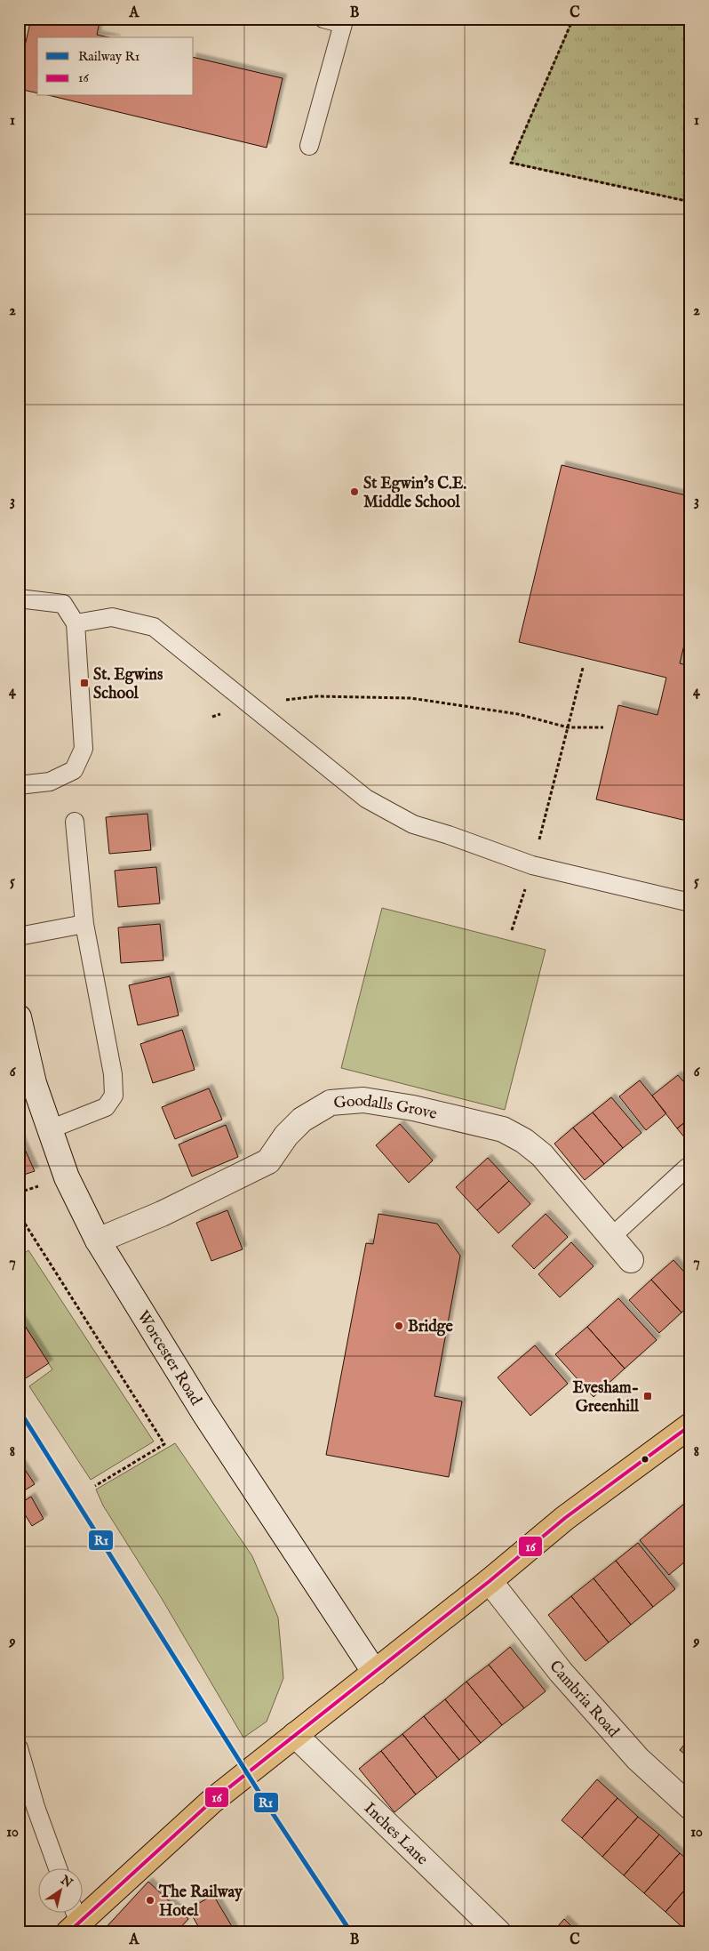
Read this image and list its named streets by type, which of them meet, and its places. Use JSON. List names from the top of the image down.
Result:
{
  "streets": {
    "street": [
      "Goodalls Grove",
      "Worcester Road",
      "Cambria Road",
      "Inches Lane"
    ]
  },
  "crossings": [
    ["Goodalls Grove", "Worcester Road"]
  ],
  "places": {
    "other": ["St Egwin's C.E. Middle School", "Bridge", "The Railway Hotel"],
    "transit": ["St. Egwins School", "Evesham- Greenhill"]
  },
  "lines": ["rail line R1", "transit line 16"],
  "legend": ["Railway R1", "16"],
  "north": "top right",
  "grid": {
    "columns": ["A", "B", "C"],
    "rows": [
      "1",
      "2",
      "3",
      "4",
      "5",
      "6",
      "7",
      "8",
      "9",
      "10"
    ]
  }
}
